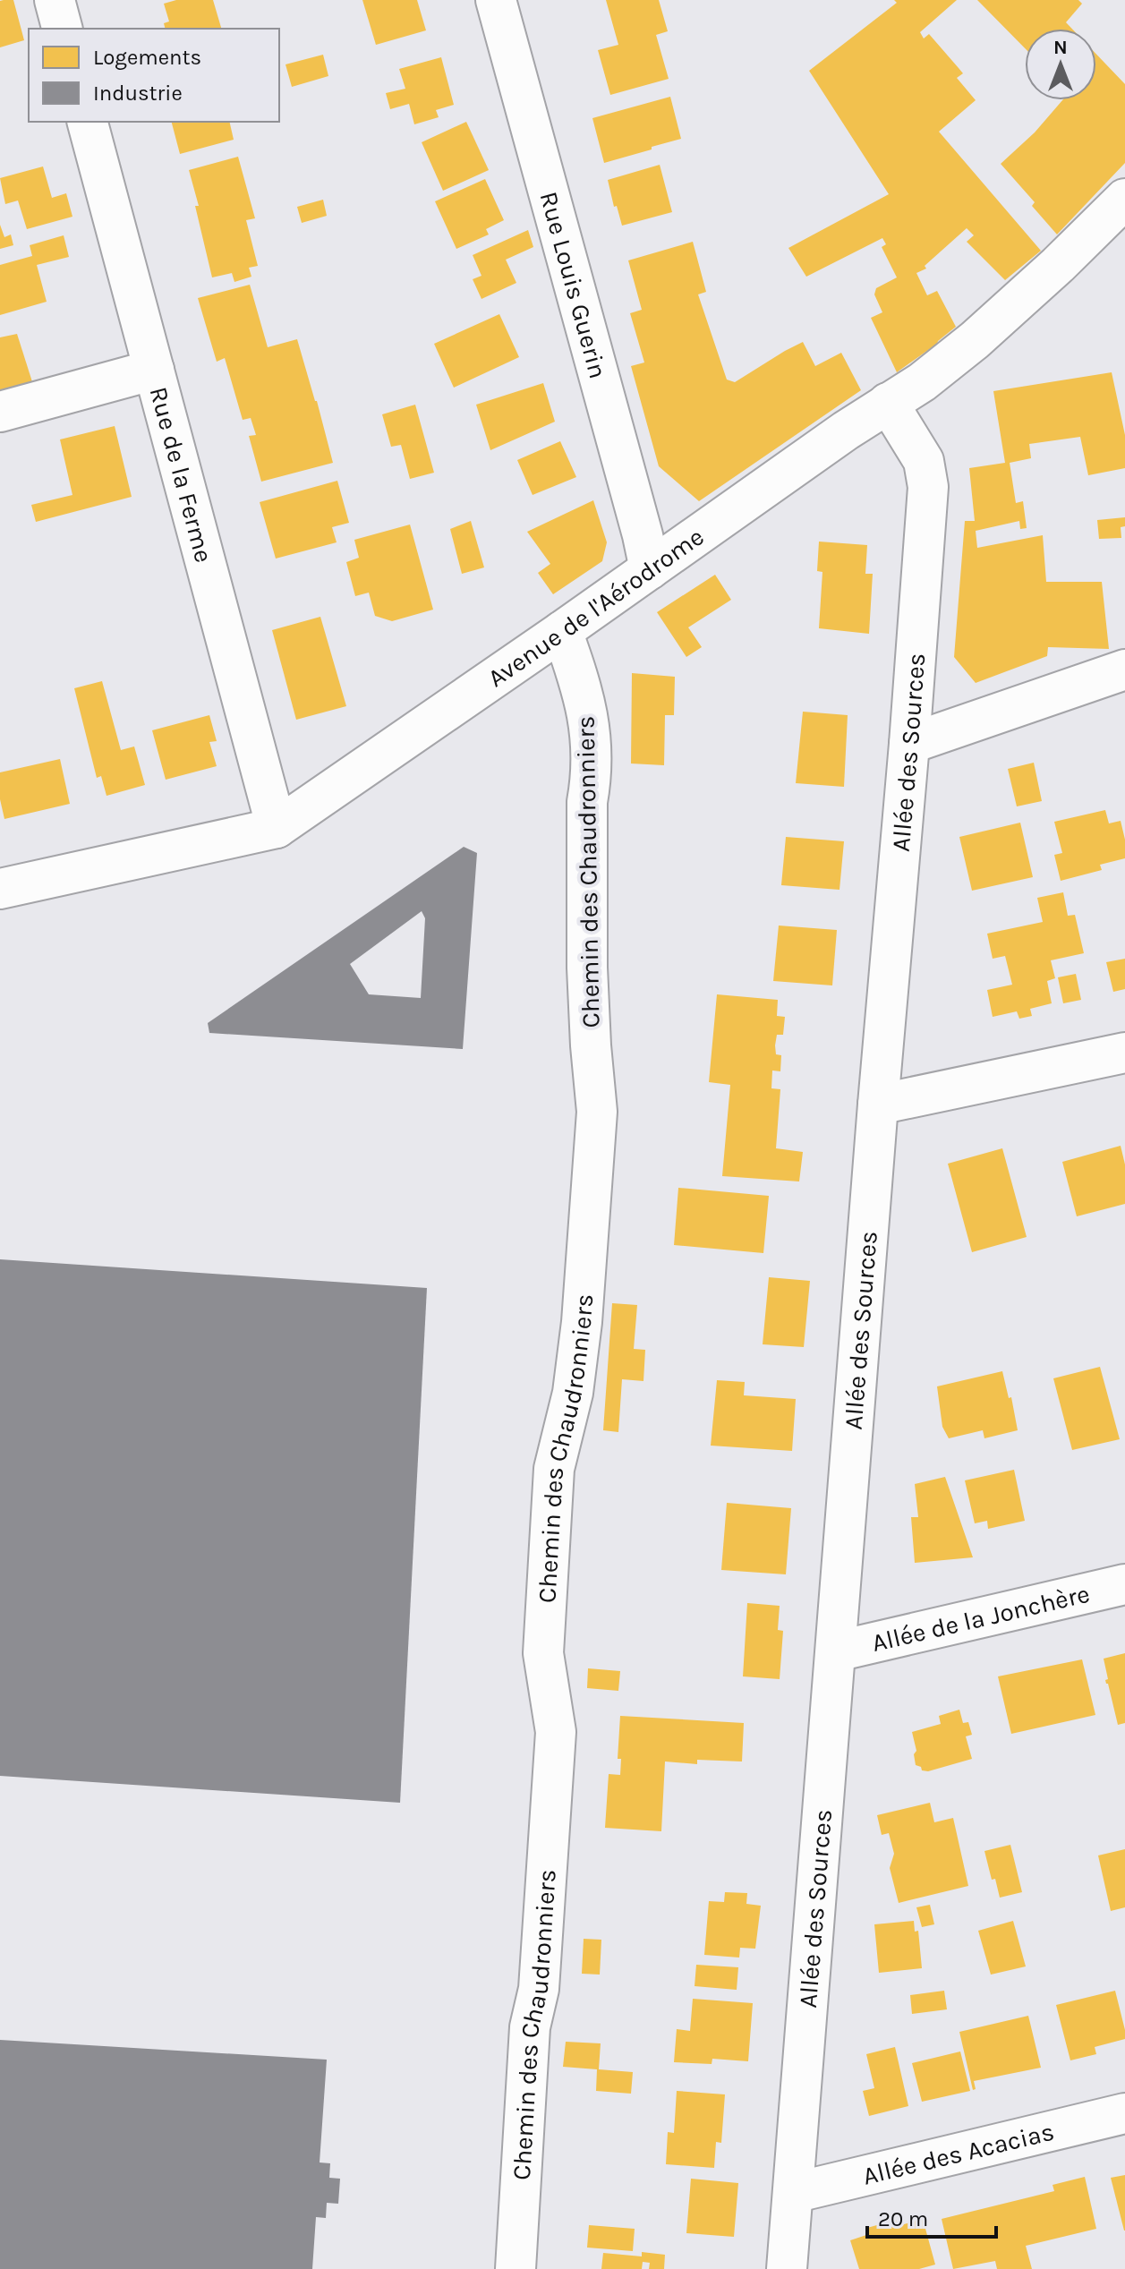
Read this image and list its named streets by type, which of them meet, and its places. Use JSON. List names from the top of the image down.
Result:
{
  "streets": {
    "street": [
      "Rue Louis Guerin",
      "Rue de la Ferme",
      "Avenue de l'Aérodrome",
      "Allée des Sources",
      "Chemin des Chaudronniers",
      "Allée de la Jonchère",
      "Allée des Acacias"
    ]
  },
  "crossings": [
    ["Rue Louis Guerin", "Avenue de l'Aérodrome"],
    ["Rue de la Ferme", "Avenue de l'Aérodrome"],
    ["Avenue de l'Aérodrome", "Allée des Sources"],
    ["Avenue de l'Aérodrome", "Chemin des Chaudronniers"],
    ["Allée des Sources", "Allée de la Jonchère"],
    ["Allée des Sources", "Allée des Acacias"]
  ],
  "legend": ["Logements", "Industrie"],
  "scale_bar": "20 m",
  "north": "top"
}
